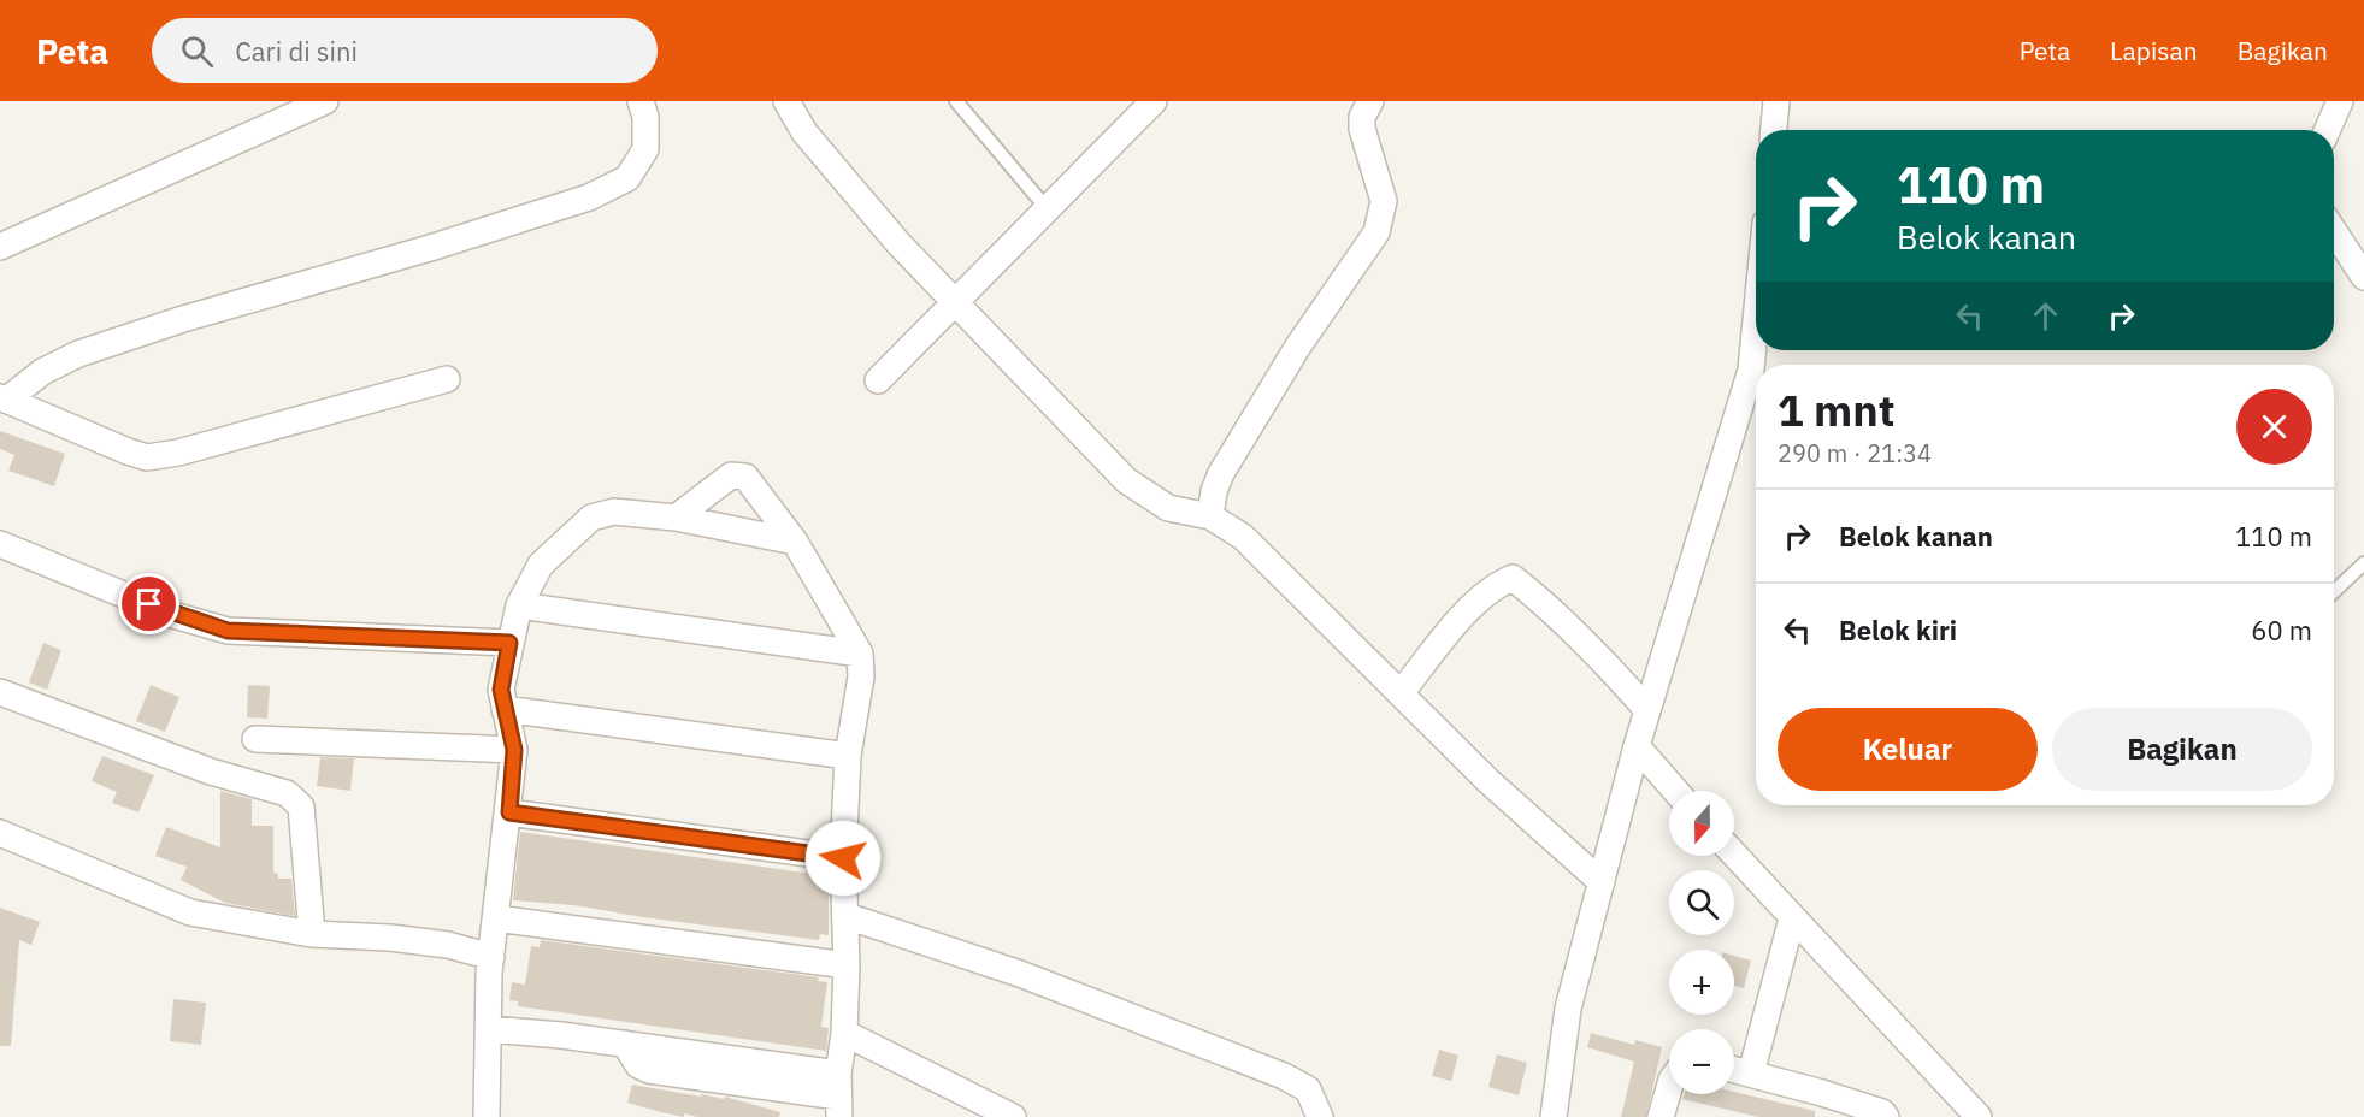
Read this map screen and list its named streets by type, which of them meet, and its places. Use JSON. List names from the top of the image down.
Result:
{
  "north": "bottom",
  "page": {
    "header": "Peta",
    "search": "Cari di sini",
    "nav": ["Peta", "Lapisan", "Bagikan"],
    "turn": ["110 m", "Belok kanan"],
    "heading": ["1 mnt", "290 m · 21:34"],
    "list": [
      {
        "name": "Belok kanan",
        "value": "110 m"
      },
      {
        "name": "Belok kiri",
        "value": "60 m"
      }
    ],
    "buttons": ["Keluar", "Bagikan"],
    "map_buttons": ["+", "−"]
  }
}
